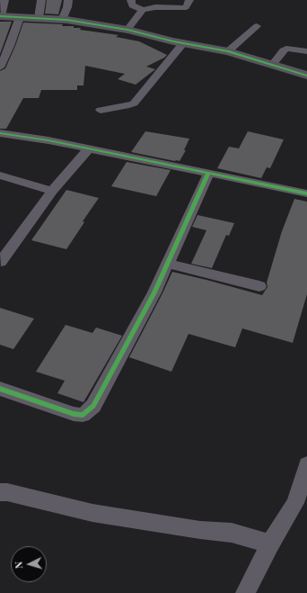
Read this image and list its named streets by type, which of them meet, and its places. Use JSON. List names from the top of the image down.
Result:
{
  "north": "left"
}
